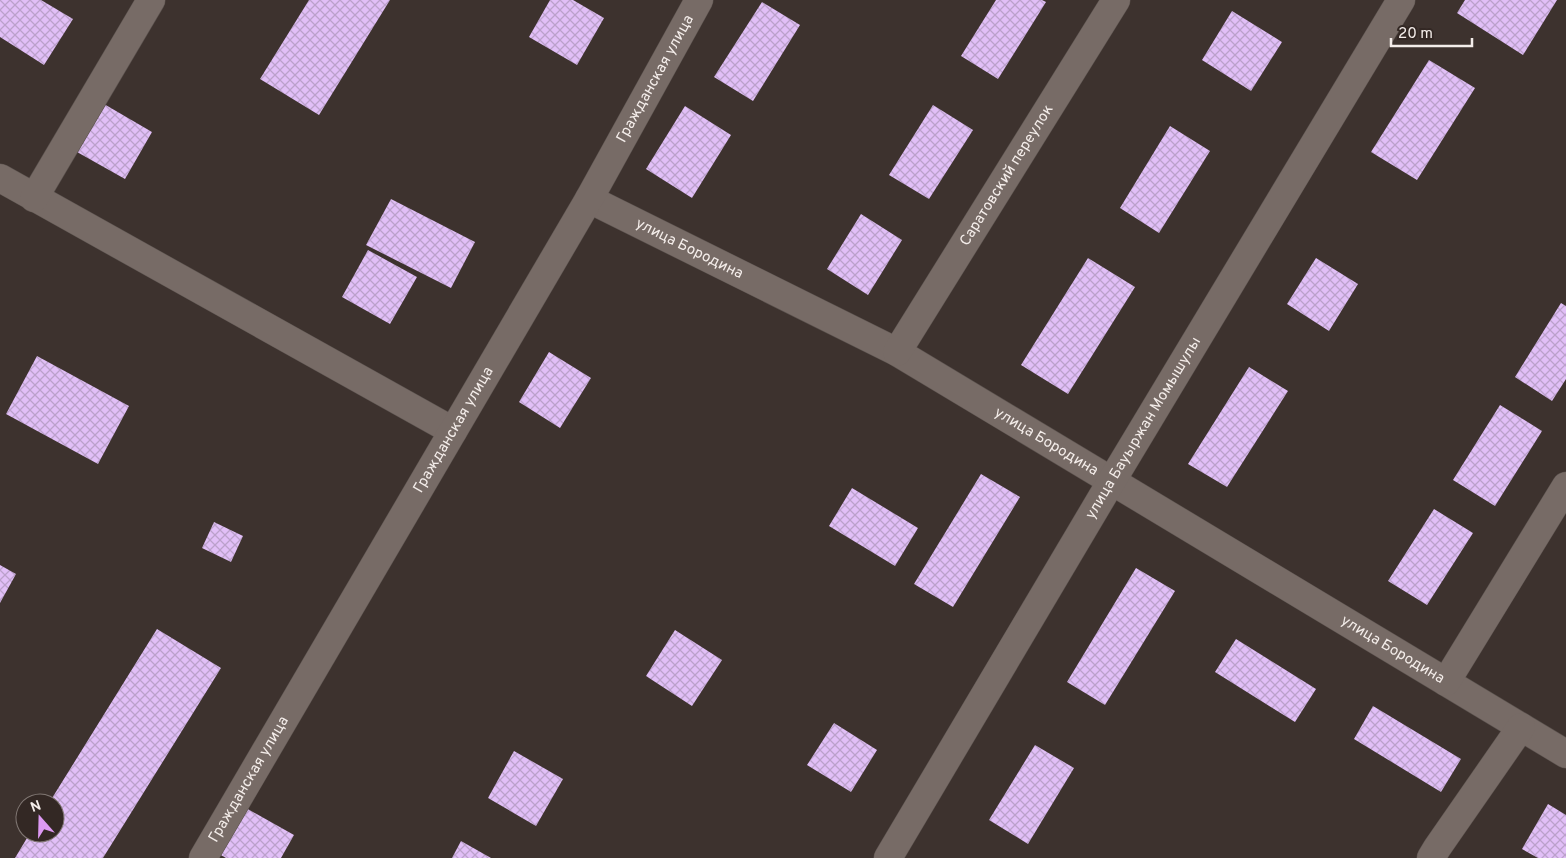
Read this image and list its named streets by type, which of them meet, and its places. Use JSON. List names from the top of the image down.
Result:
{
  "streets": {
    "street": [
      "Гражданская улица",
      "Саратовский переулок",
      "улица Бородина",
      "улица Бауыржан Момышулы"
    ]
  },
  "crossings": [
    ["Гражданская улица", "улица Бородина"],
    ["Саратовский переулок", "улица Бородина"],
    ["улица Бородина", "улица Бауыржан Момышулы"]
  ],
  "scale_bar": "20 m",
  "north": "top"
}
